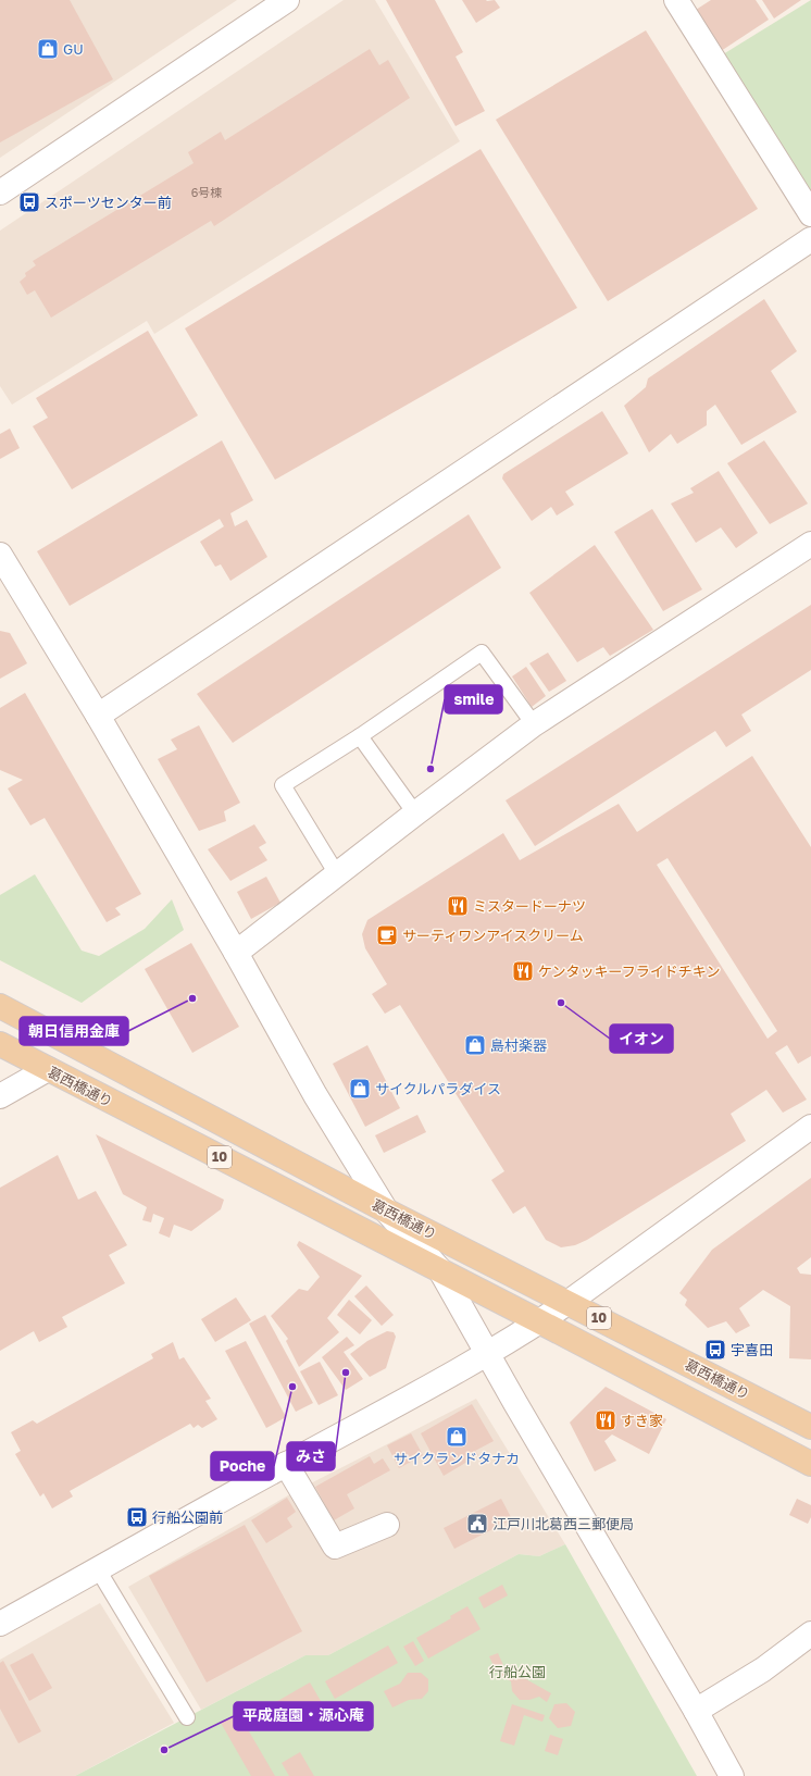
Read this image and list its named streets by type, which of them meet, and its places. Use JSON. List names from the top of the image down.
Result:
{
  "streets": {
    "main road": ["葛西橋通り", "10"]
  },
  "parks": ["行船公園"],
  "places": {
    "shop": [
      "GU",
      "島村楽器",
      "サイクルパラダイス",
      "サイクランドタナカ"
    ],
    "bus stop": ["スポーツセンター前", "宇喜田", "行船公園前"],
    "other": [
      "smile",
      "朝日信用金庫",
      "イオン",
      "みさ",
      "Poche",
      "平成庭園・源心庵"
    ],
    "restaurant": ["ミスタードーナツ", "ケンタッキーフライドチキン", "すき家"],
    "cafe": ["サーティワンアイスクリーム"],
    "public building": ["江戸川北葛西三郵便局"]
  },
  "house_numbers": ["6号棟"]
}
